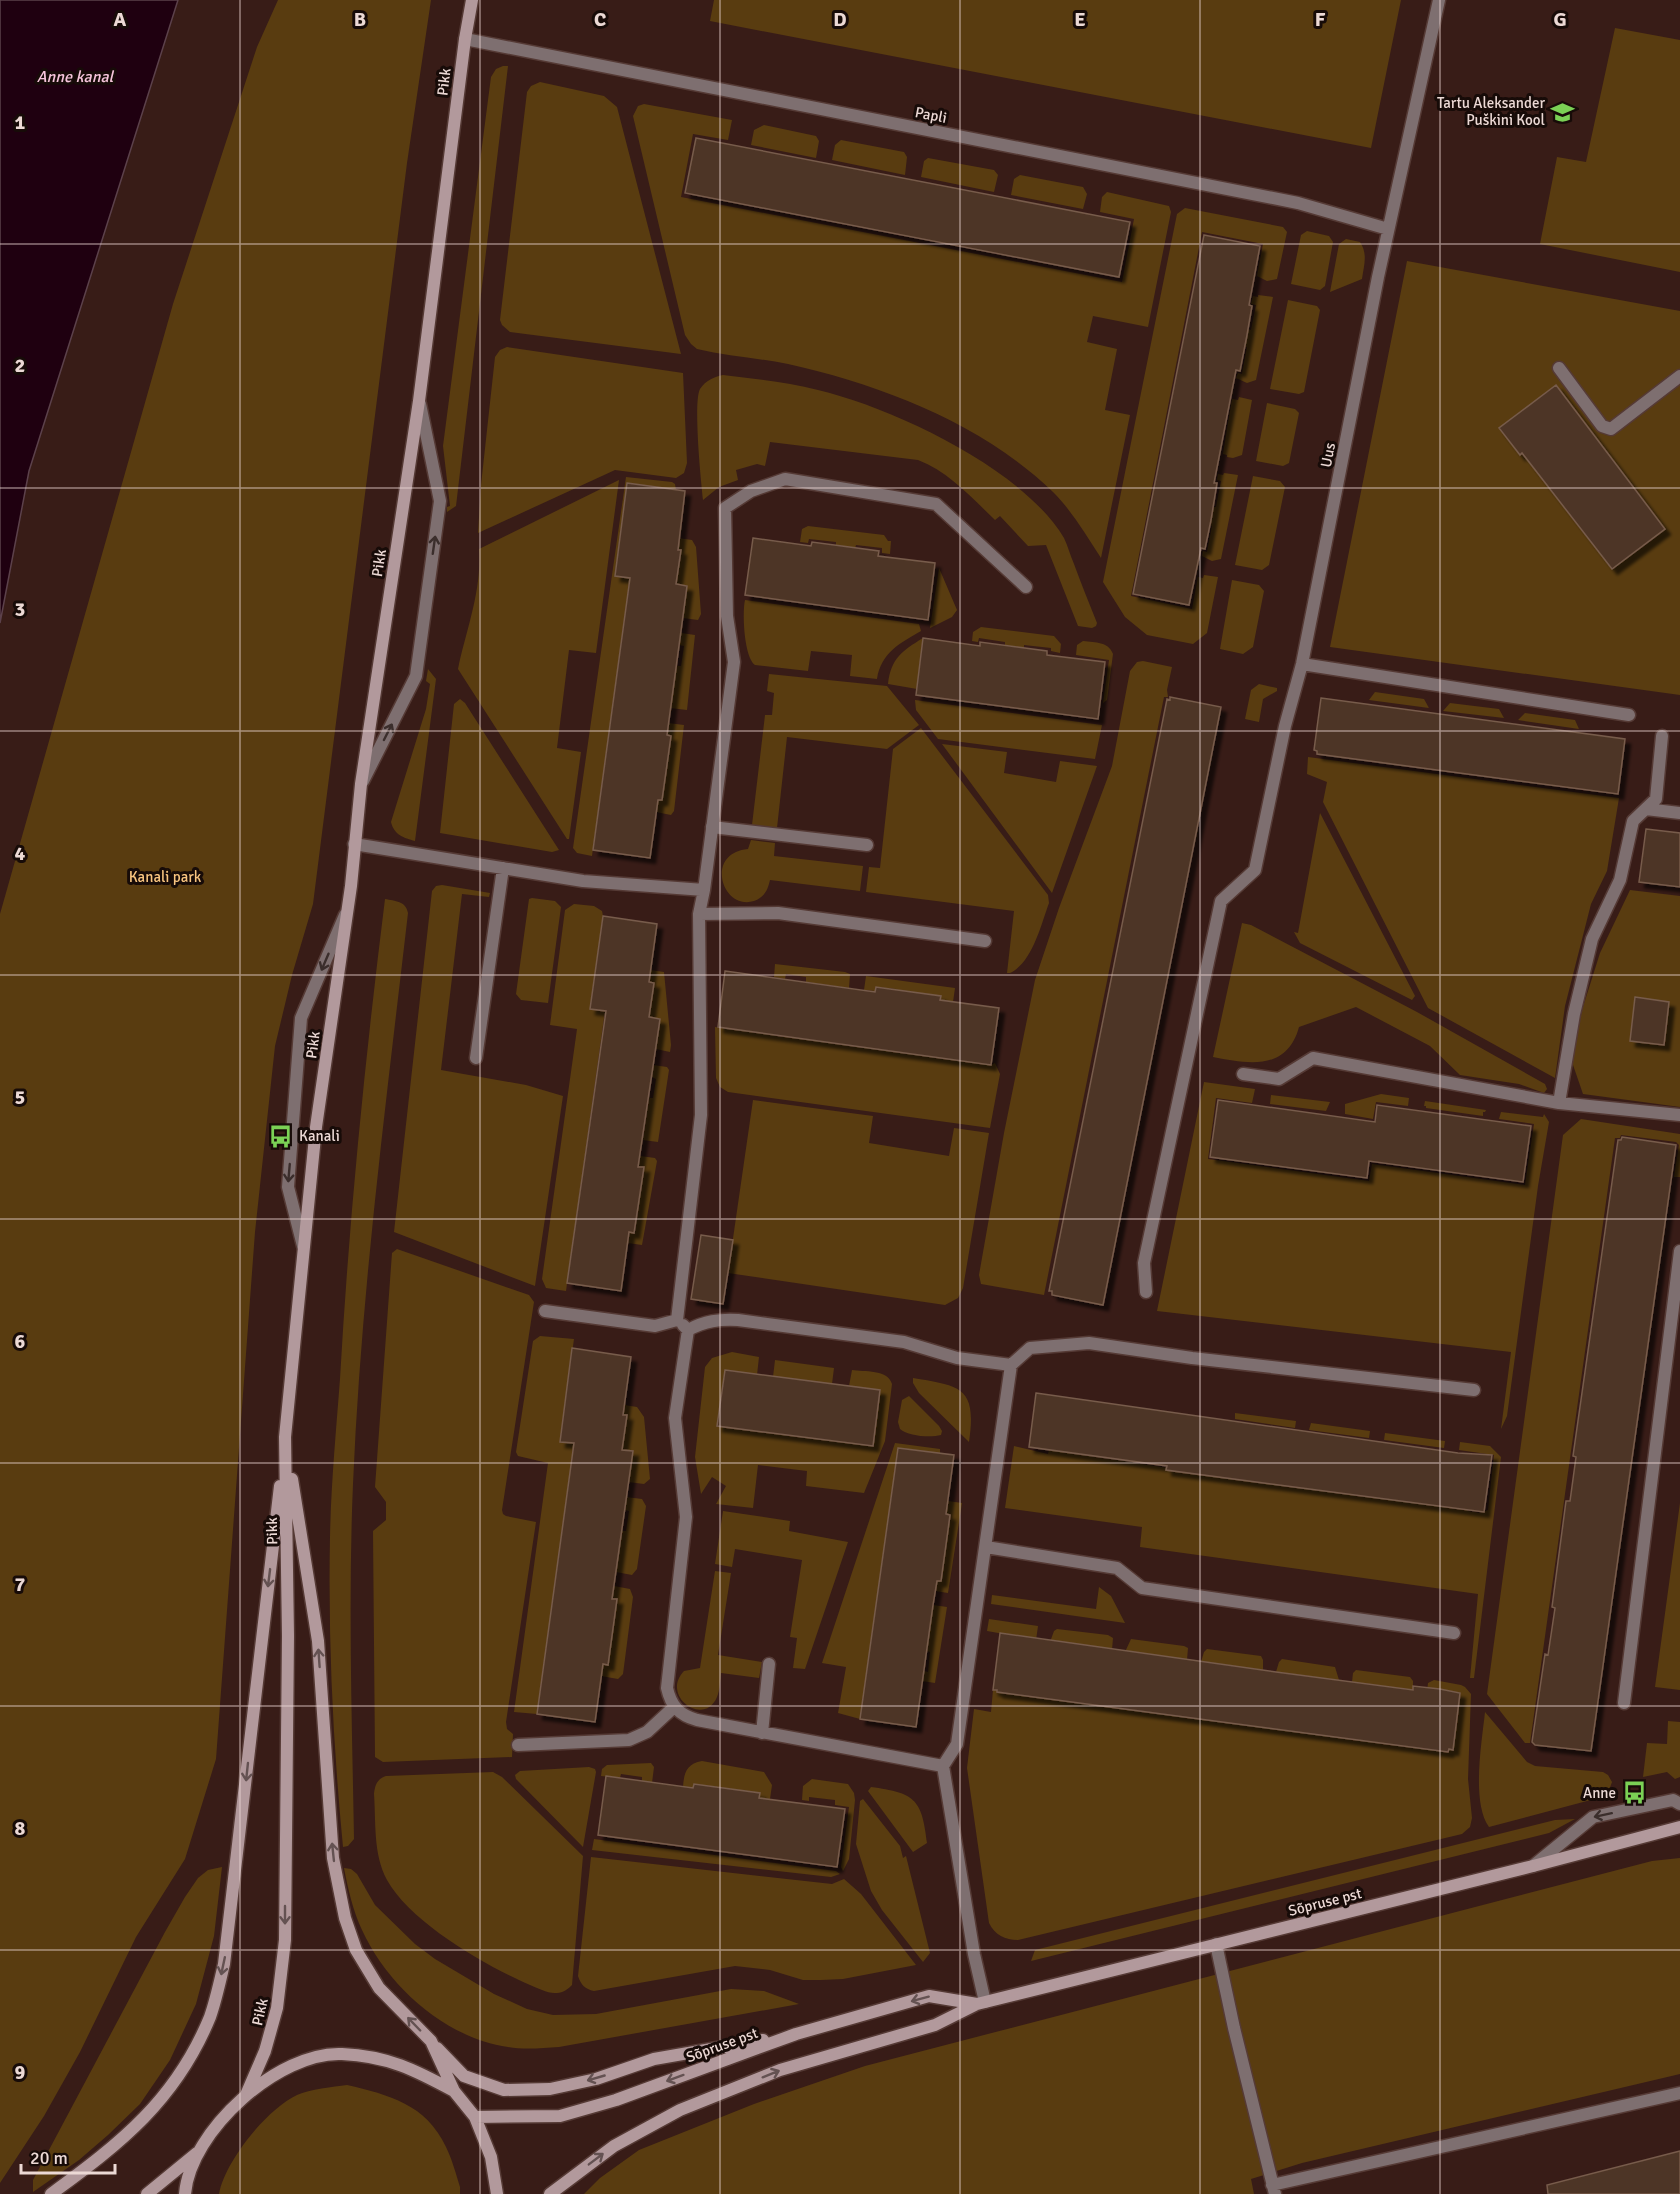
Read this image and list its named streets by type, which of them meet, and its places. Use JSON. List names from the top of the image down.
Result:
{
  "streets": {
    "street": [
      "Pikk",
      "Papli",
      "Uus",
      "Sõpruse pst"
    ]
  },
  "crossings": [
    ["Pikk", "Papli"],
    ["Papli", "Uus"]
  ],
  "water": ["Anne kanal"],
  "parks": ["Kanali park"],
  "places": {
    "school or university": ["Tartu Aleksander Puškini Kool"],
    "bus stop": ["Kanali", "Anne"]
  },
  "scale_bar": "20 m",
  "grid": {
    "columns": [
      "A",
      "B",
      "C",
      "D",
      "E",
      "F",
      "G"
    ],
    "rows": [
      "1",
      "2",
      "3",
      "4",
      "5",
      "6",
      "7",
      "8",
      "9"
    ]
  }
}
